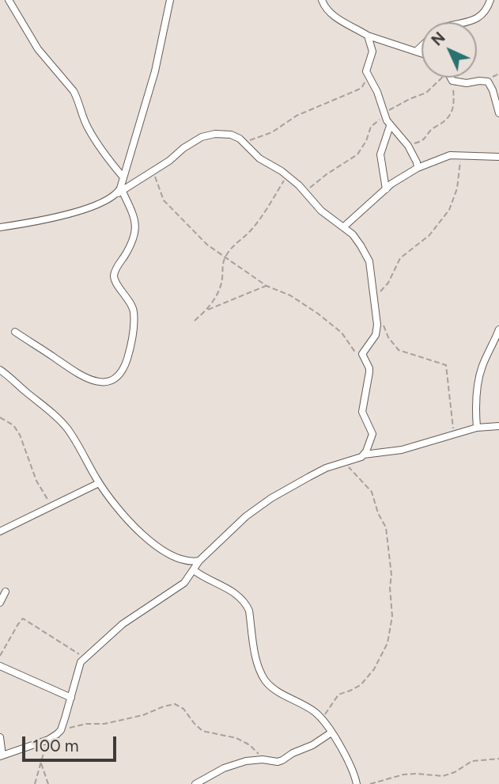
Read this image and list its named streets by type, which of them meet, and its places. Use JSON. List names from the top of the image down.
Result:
{
  "scale_bar": "100 m",
  "north": "top left"
}
